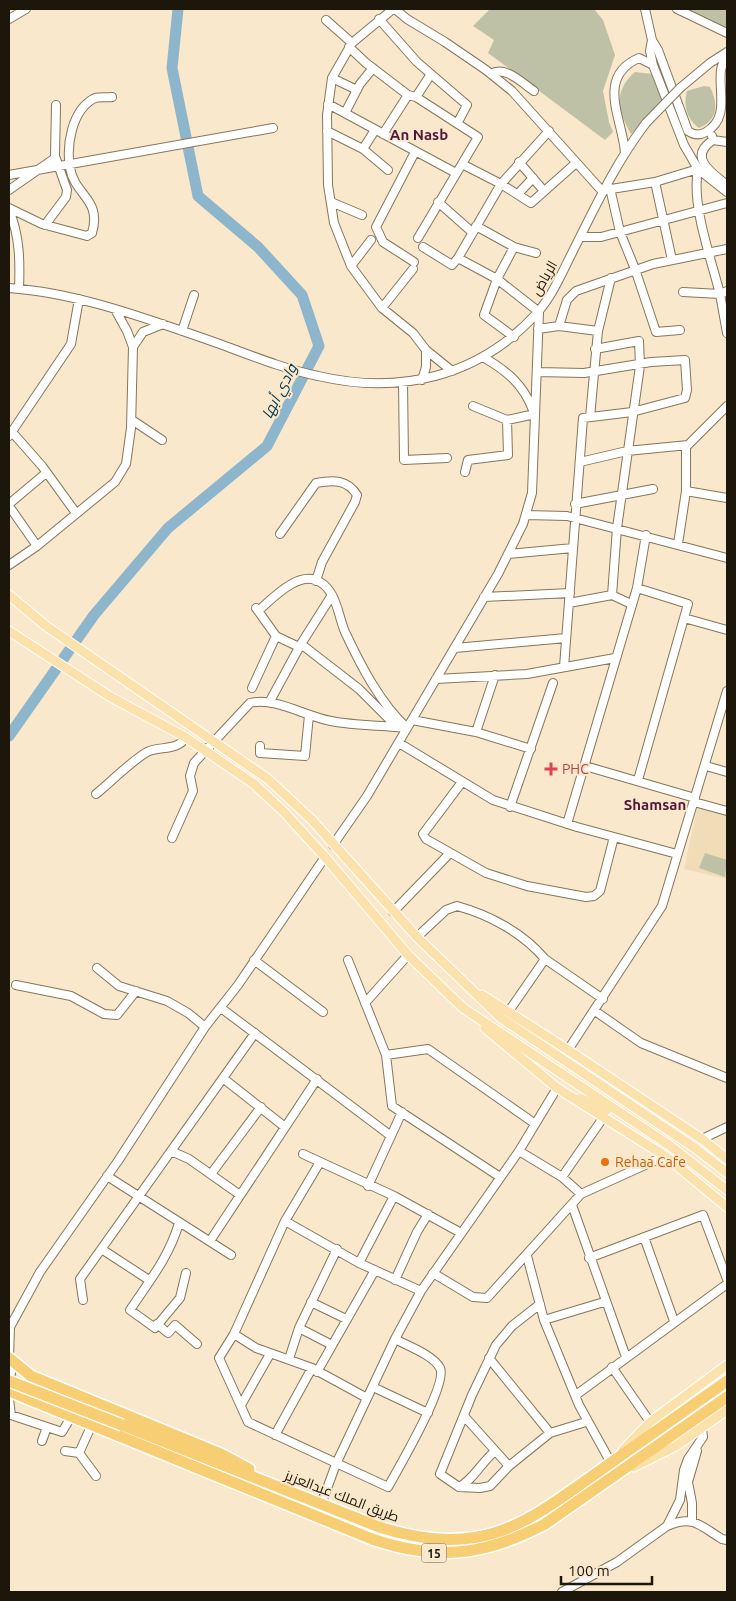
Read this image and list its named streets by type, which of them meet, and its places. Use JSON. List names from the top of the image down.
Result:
{
  "streets": {
    "highway": ["طريق الملك عبدالعزيز", "15"],
    "street": ["الرياض"]
  },
  "districts": ["An Nasb", "Shamsan"],
  "water": ["وادي أبها"],
  "places": {
    "health": ["PHC"],
    "other": ["Rehaa Cafe"]
  },
  "scale_bar": "100 m"
}
